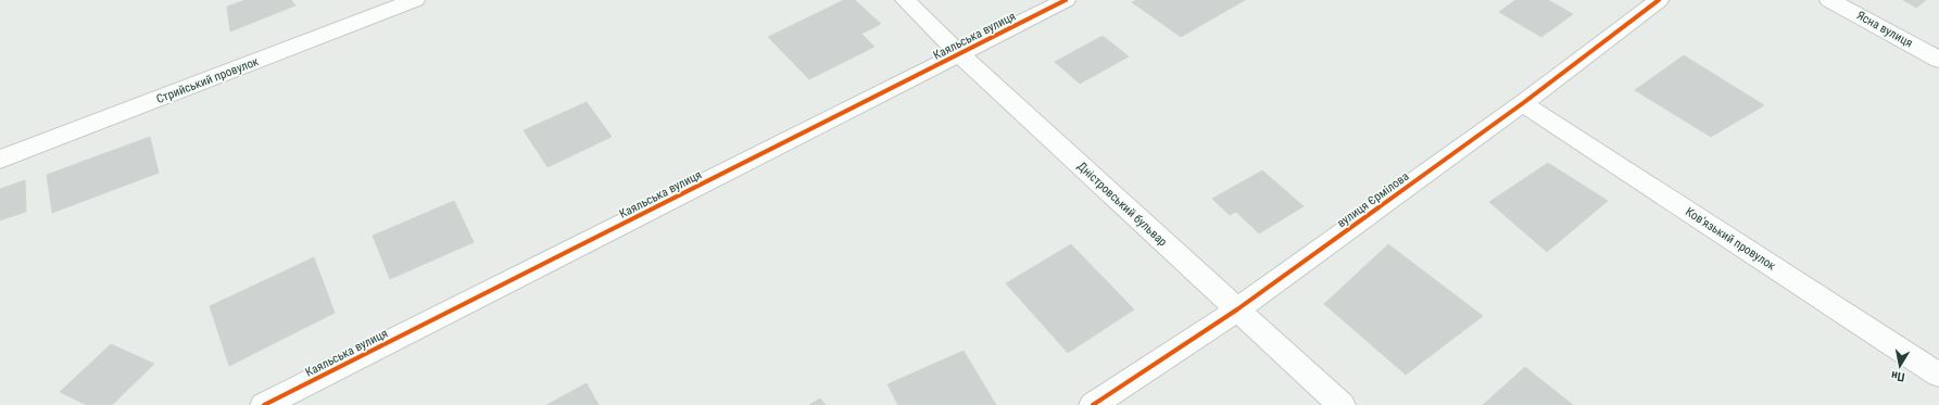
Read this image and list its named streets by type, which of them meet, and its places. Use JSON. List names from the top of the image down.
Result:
{
  "streets": {
    "street": [
      "Ясна вулиця",
      "Каяльська вулиця",
      "Стрийський провулок",
      "вулиця Єрмілова",
      "Дністровський бульвар",
      "Ков'язький провулок"
    ]
  },
  "crossings": [
    ["Каяльська вулиця", "Дністровський бульвар"],
    ["вулиця Єрмілова", "Дністровський бульвар"],
    ["вулиця Єрмілова", "Ков'язький провулок"]
  ],
  "north": "bottom"
}
